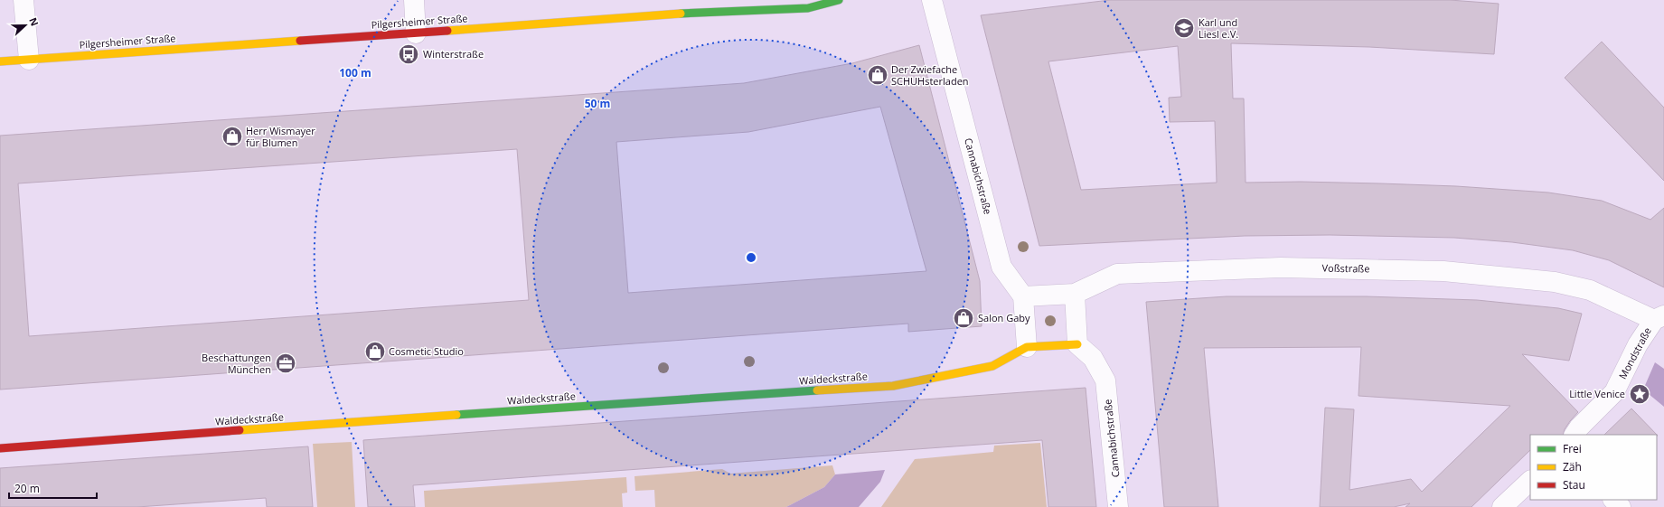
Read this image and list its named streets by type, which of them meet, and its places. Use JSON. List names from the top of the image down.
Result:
{
  "streets": {
    "street": [
      "Pilgersheimer Straße",
      "Cannabichstraße",
      "Voßstraße",
      "Mondstraße",
      "Waldeckstraße"
    ]
  },
  "crossings": [
    ["Cannabichstraße", "Voßstraße"],
    ["Cannabichstraße", "Waldeckstraße"],
    ["Voßstraße", "Mondstraße"]
  ],
  "places": {
    "school or university": ["Karl und Liesl e.V."],
    "bus stop": ["Winterstraße"],
    "shop": [
      "Der Zwiefache SCHUHsterladen",
      "Herr Wismayer für Blumen",
      "Salon Gaby",
      "Cosmetic Studio"
    ],
    "office": ["Beschattungen München"],
    "place": ["Little Venice"]
  },
  "legend": ["Frei", "Zäh", "Stau"],
  "scale_bar": "20 m",
  "north": "right",
  "rings": ["100 m", "50 m"]
}
